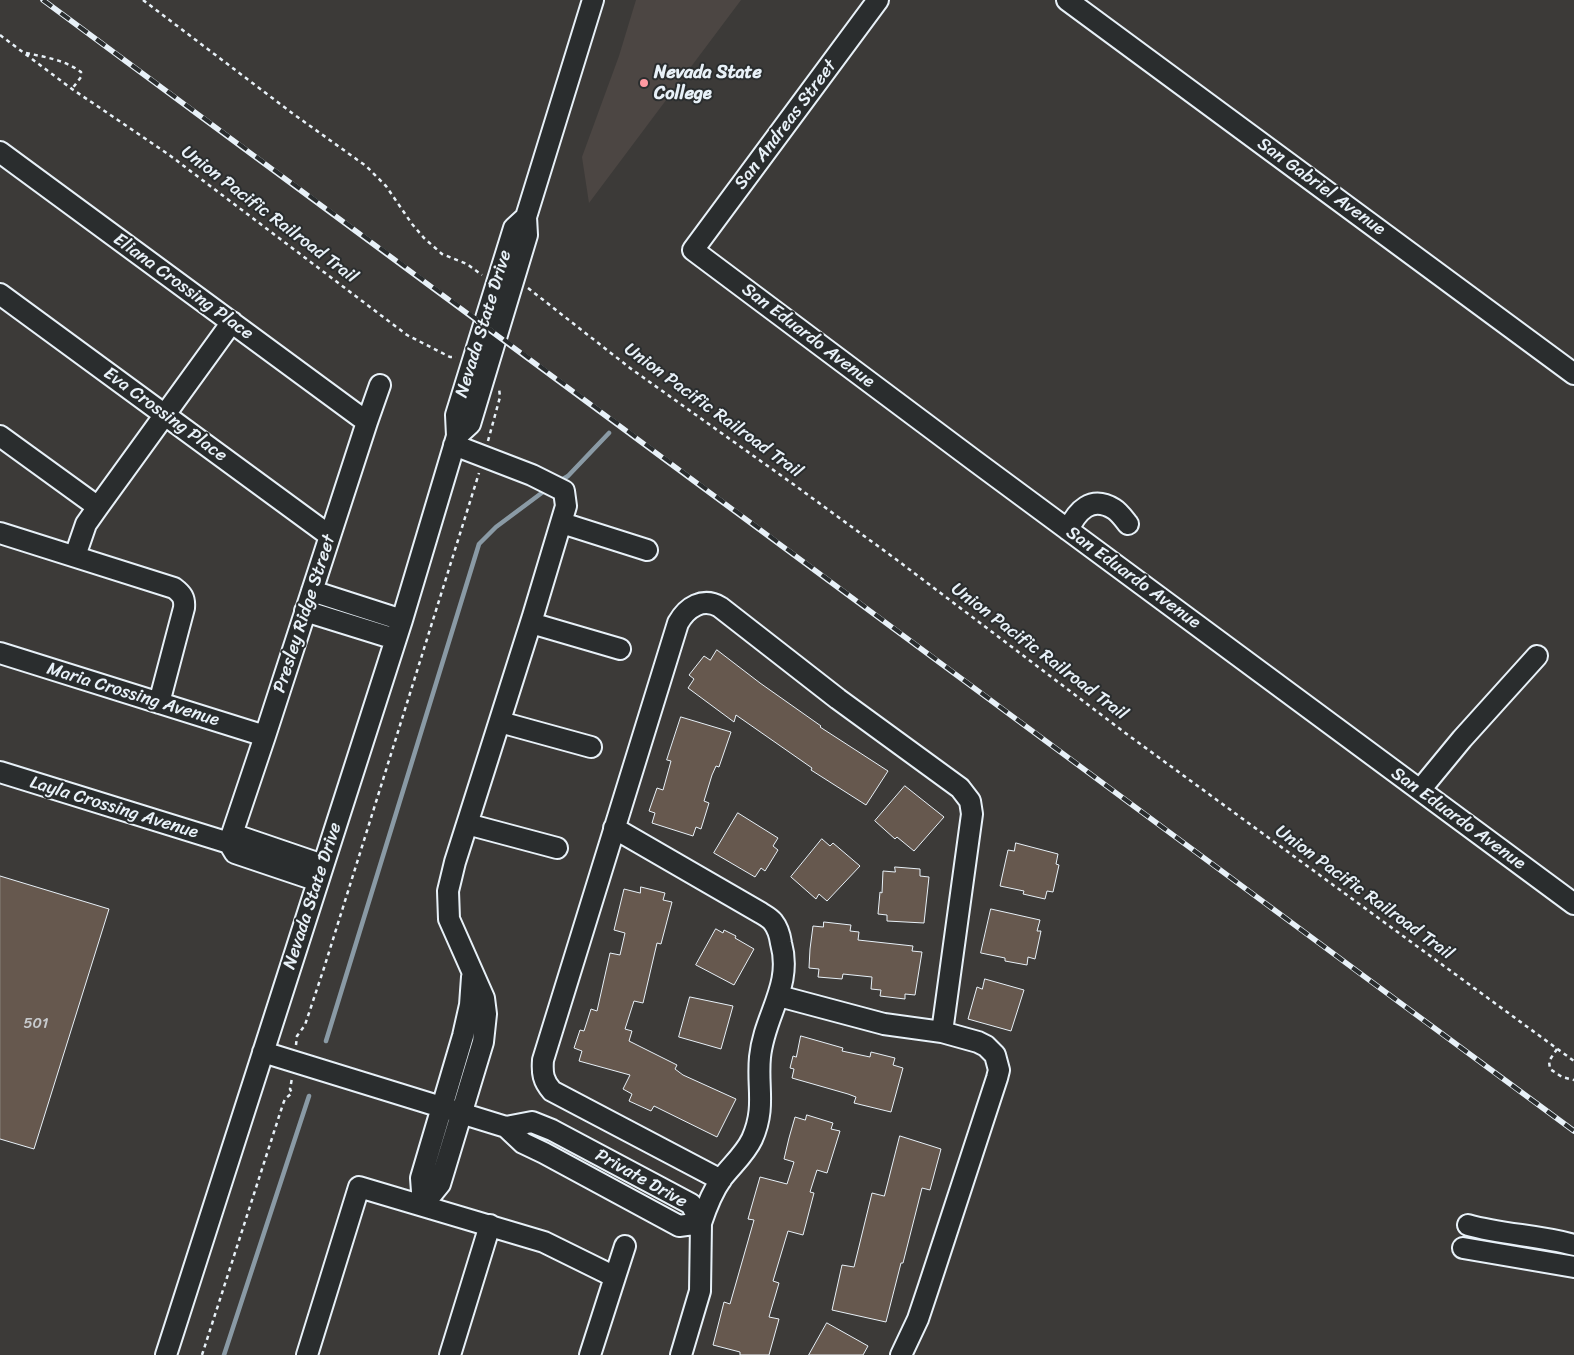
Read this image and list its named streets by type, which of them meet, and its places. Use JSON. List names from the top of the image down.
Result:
{
  "streets": {
    "street": [
      "San Andreas Street",
      "San Gabriel Avenue",
      "Eliana Crossing Place",
      "Nevada State Drive",
      "San Eduardo Avenue",
      "Eva Crossing Place",
      "Presley Ridge Street",
      "Maria Crossing Avenue",
      "Layla Crossing Avenue",
      "Private Drive"
    ],
    "path": ["Union Pacific Railroad Trail"]
  },
  "crossings": [
    ["San Andreas Street", "San Eduardo Avenue"],
    ["Union Pacific Railroad Trail", "Nevada State Drive"],
    ["Eliana Crossing Place", "Presley Ridge Street"],
    ["Nevada State Drive", "Layla Crossing Avenue"],
    ["Nevada State Drive", "Private Drive"],
    ["Eva Crossing Place", "Presley Ridge Street"],
    ["Presley Ridge Street", "Maria Crossing Avenue"],
    ["Presley Ridge Street", "Layla Crossing Avenue"]
  ],
  "places": ["Nevada State College"],
  "house_numbers": ["501"]
}
